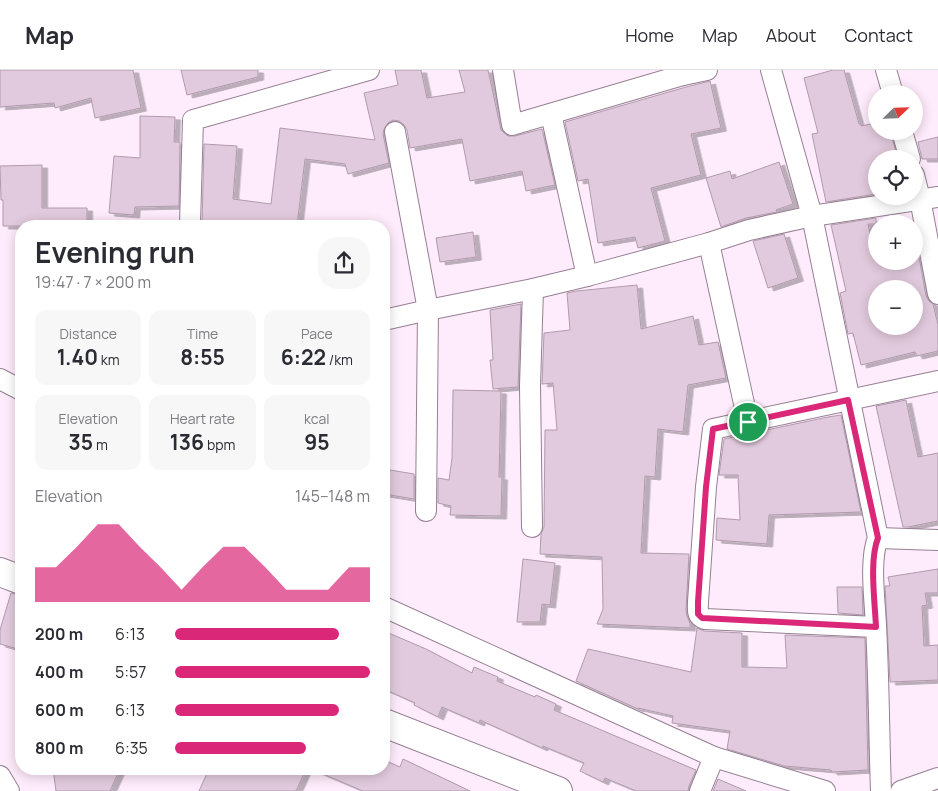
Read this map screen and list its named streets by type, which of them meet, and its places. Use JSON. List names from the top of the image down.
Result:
{
  "north": "top right",
  "page": {
    "header": "Map",
    "nav": [
      "Home",
      "Map",
      "About",
      "Contact"
    ],
    "map_buttons": ["+", "−"],
    "heading": ["Evening run", "19:47 · 7 × 200 m"],
    "stats": [
      ["Distance", "1.40 km"],
      ["Time", "8:55"],
      ["Pace", "6:22 /km"],
      ["Elevation", "35 m"],
      ["Heart rate", "136 bpm"],
      ["kcal", "95"]
    ],
    "chart": ["Elevation", "145–148 m"],
    "list": [
      {
        "name": "200 m",
        "note": "6:13"
      },
      {
        "name": "400 m",
        "note": "5:57"
      },
      {
        "name": "600 m",
        "note": "6:13"
      },
      {
        "name": "800 m",
        "note": "6:35"
      }
    ]
  }
}
